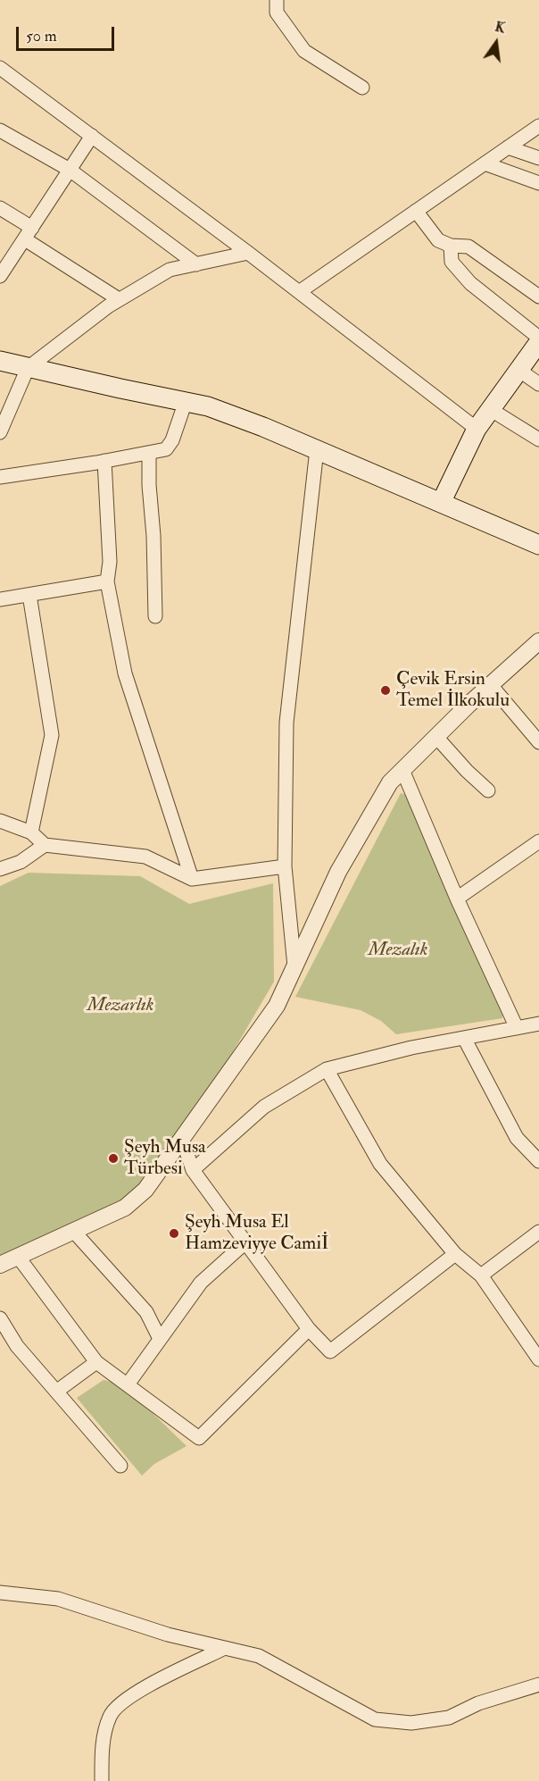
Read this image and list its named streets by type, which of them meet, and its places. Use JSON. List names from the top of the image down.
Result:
{
  "parks": ["Mezalık", "Mezarlık"],
  "places": ["Çevik Ersin Temel İlkokulu", "Şeyh Musa Türbesi", "Şeyh Musa El Hamzeviyye Camiİ"],
  "scale_bar": "50 m",
  "north": "top"
}
